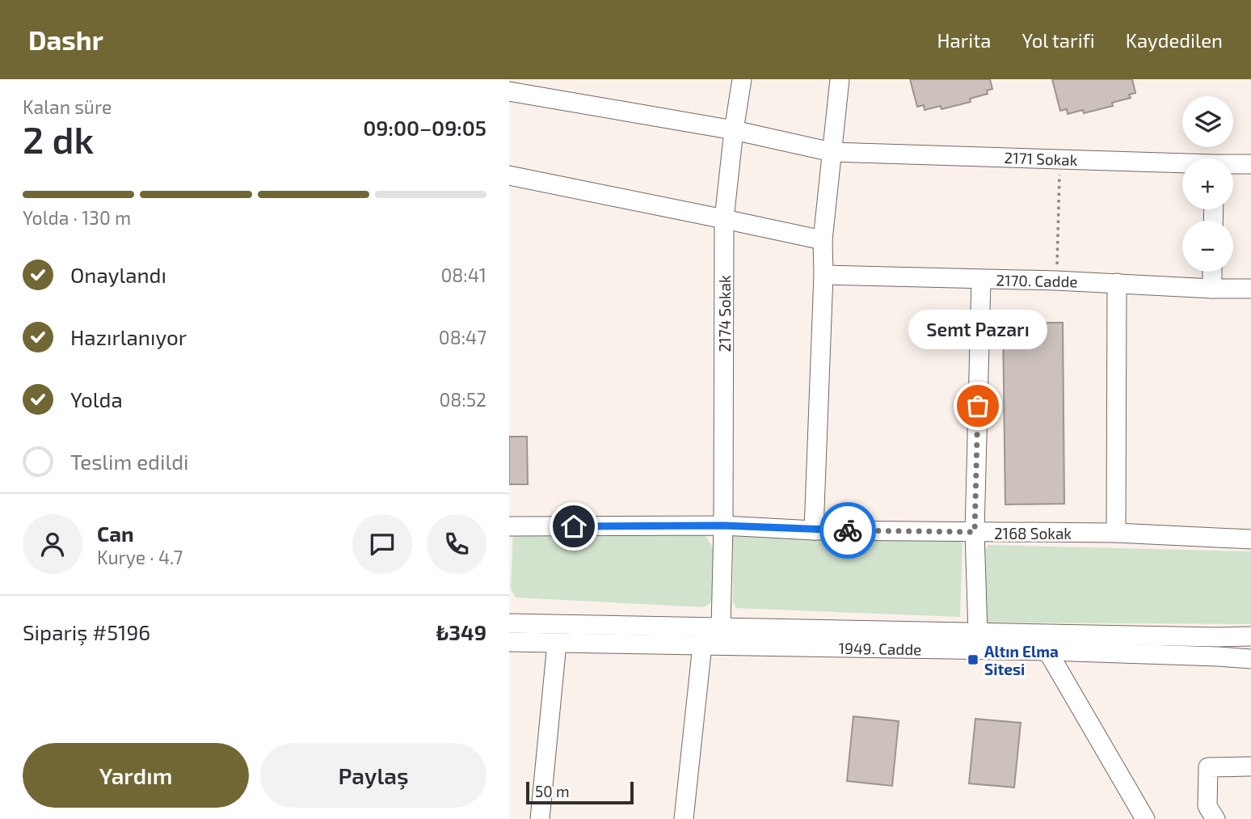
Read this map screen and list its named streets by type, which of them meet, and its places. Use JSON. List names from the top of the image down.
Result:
{
  "streets": {
    "street": [
      "2171 Sokak",
      "2170. Cadde",
      "2174 Sokak",
      "2168 Sokak",
      "1949. Cadde"
    ]
  },
  "crossings": [
    ["2171 Sokak", "2174 Sokak"],
    ["2174 Sokak", "2168 Sokak"],
    ["2174 Sokak", "1949. Cadde"]
  ],
  "places": {
    "other": ["Semt Pazarı"],
    "transit": ["Altın Elma Sitesi"]
  },
  "scale_bar": "50 m",
  "page": {
    "header": "Dashr",
    "nav": ["Harita", "Yol tarifi", "Kaydedilen"],
    "heading": ["2 dk", "Kalan süre", "09:00–09:05"],
    "panel": [
      "Can",
      "Kurye · 4.7",
      "Sipariş #5196",
      "₺349"
    ],
    "map_buttons": ["+", "−"],
    "bar": "Yolda · 130 m",
    "list": [
      ["Onaylandı", "08:41"],
      ["Hazırlanıyor", "08:47"],
      ["Yolda", "08:52"],
      "Teslim edildi"
    ],
    "bubble": "Semt Pazarı",
    "buttons": ["Yardım", "Paylaş"],
    "scale": "50 m"
  }
}
